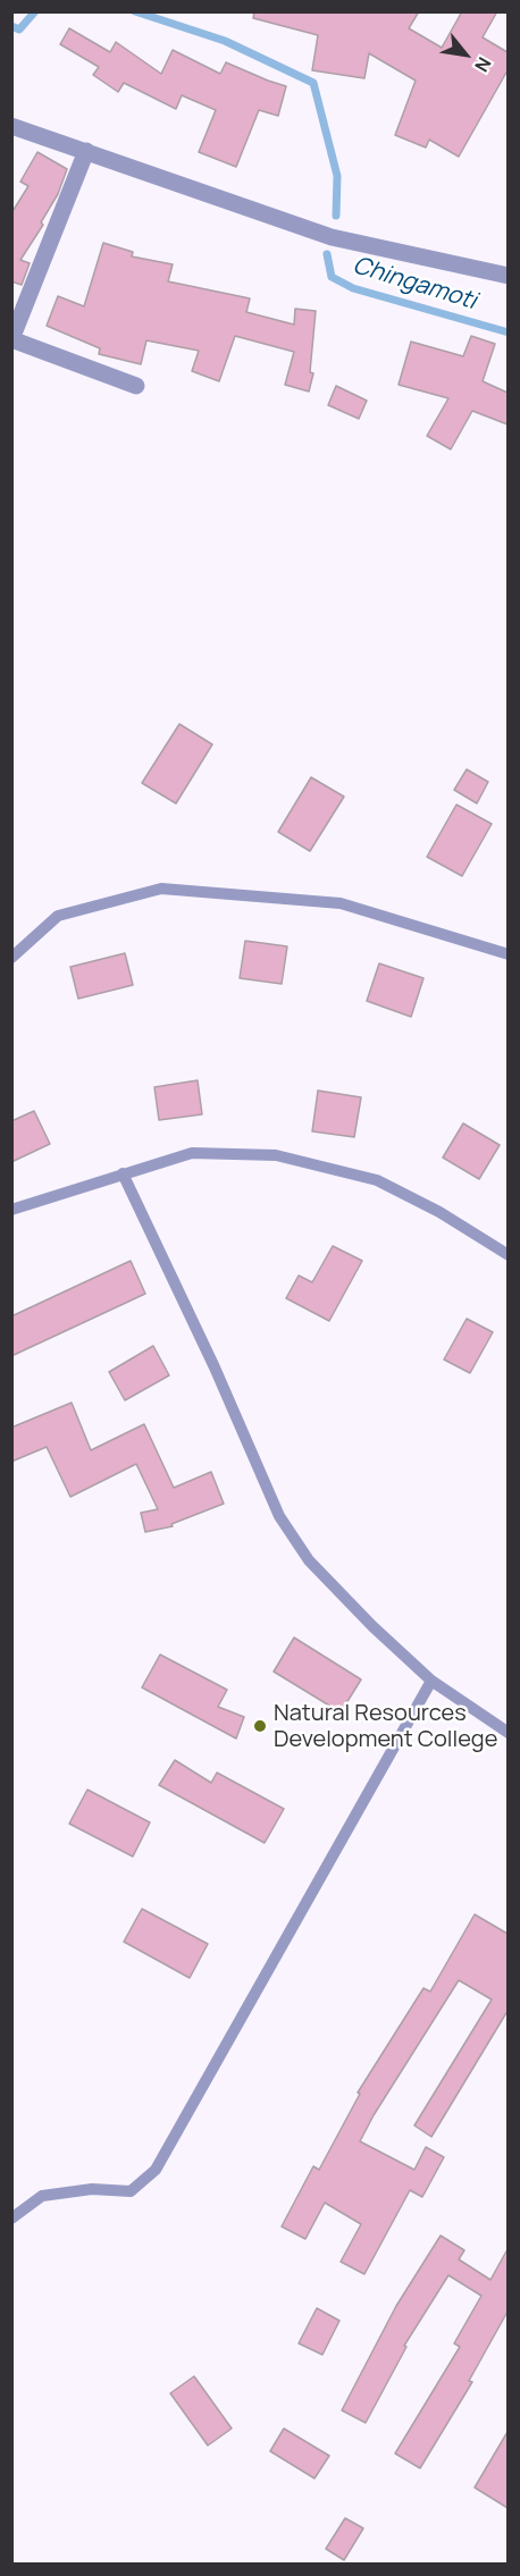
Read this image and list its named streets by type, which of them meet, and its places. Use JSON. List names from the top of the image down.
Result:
{
  "water": ["Chingamoti"],
  "places": ["Natural Resources Development College"],
  "north": "bottom right"
}
